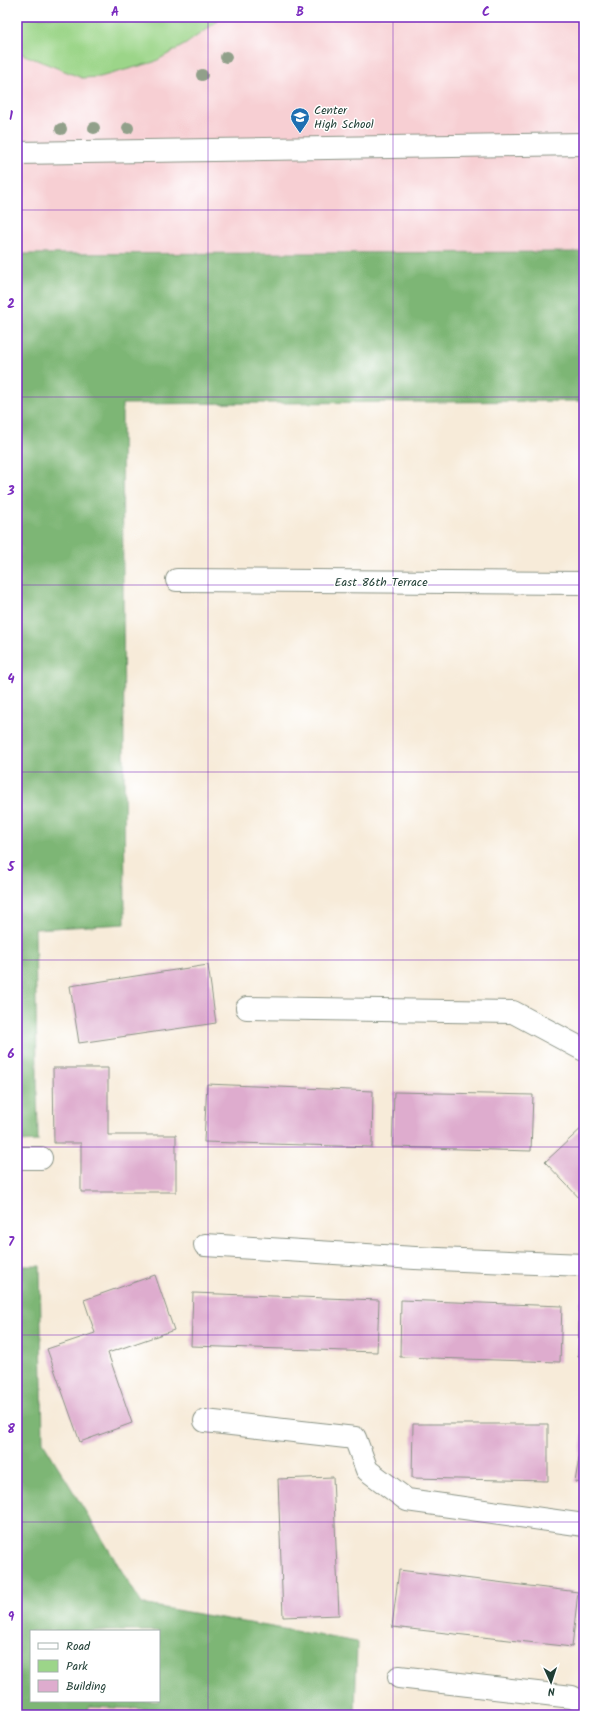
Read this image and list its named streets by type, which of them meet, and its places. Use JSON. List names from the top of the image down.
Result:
{
  "streets": {
    "street": ["East 86th Terrace"]
  },
  "places": {
    "school or university": ["Center High School"]
  },
  "legend": ["Road", "Park", "Building"],
  "north": "bottom",
  "grid": {
    "columns": ["A", "B", "C"],
    "rows": [
      "1",
      "2",
      "3",
      "4",
      "5",
      "6",
      "7",
      "8",
      "9"
    ]
  }
}
